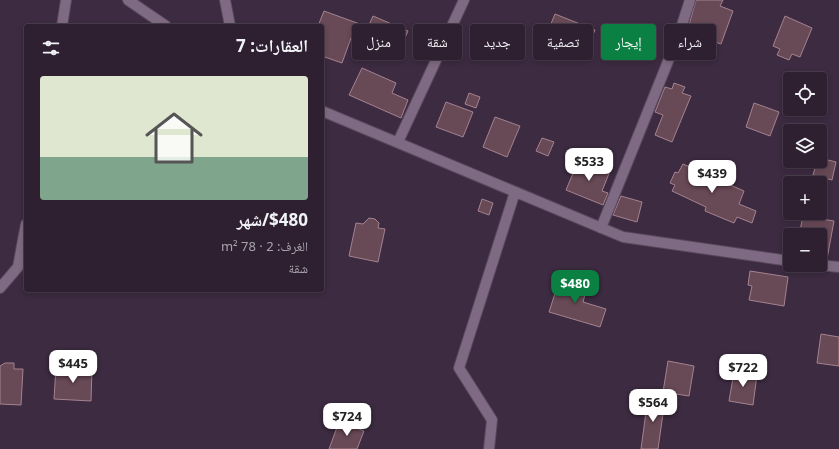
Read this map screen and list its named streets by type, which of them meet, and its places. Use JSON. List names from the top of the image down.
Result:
{
  "page": {
    "chip": [
      "شراء",
      "إيجار",
      "تصفية",
      "جديد",
      "شقة",
      "منزل"
    ],
    "heading": "العقارات: 7",
    "map_buttons": ["+", "−"],
    "list": [
      {
        "name": "$480/شهر",
        "note": "الغرف: 2 · 78 m² · شقة"
      }
    ],
    "price": [
      "$533",
      "$439",
      "$480",
      "$445",
      "$722",
      "$564",
      "$724"
    ]
  }
}
